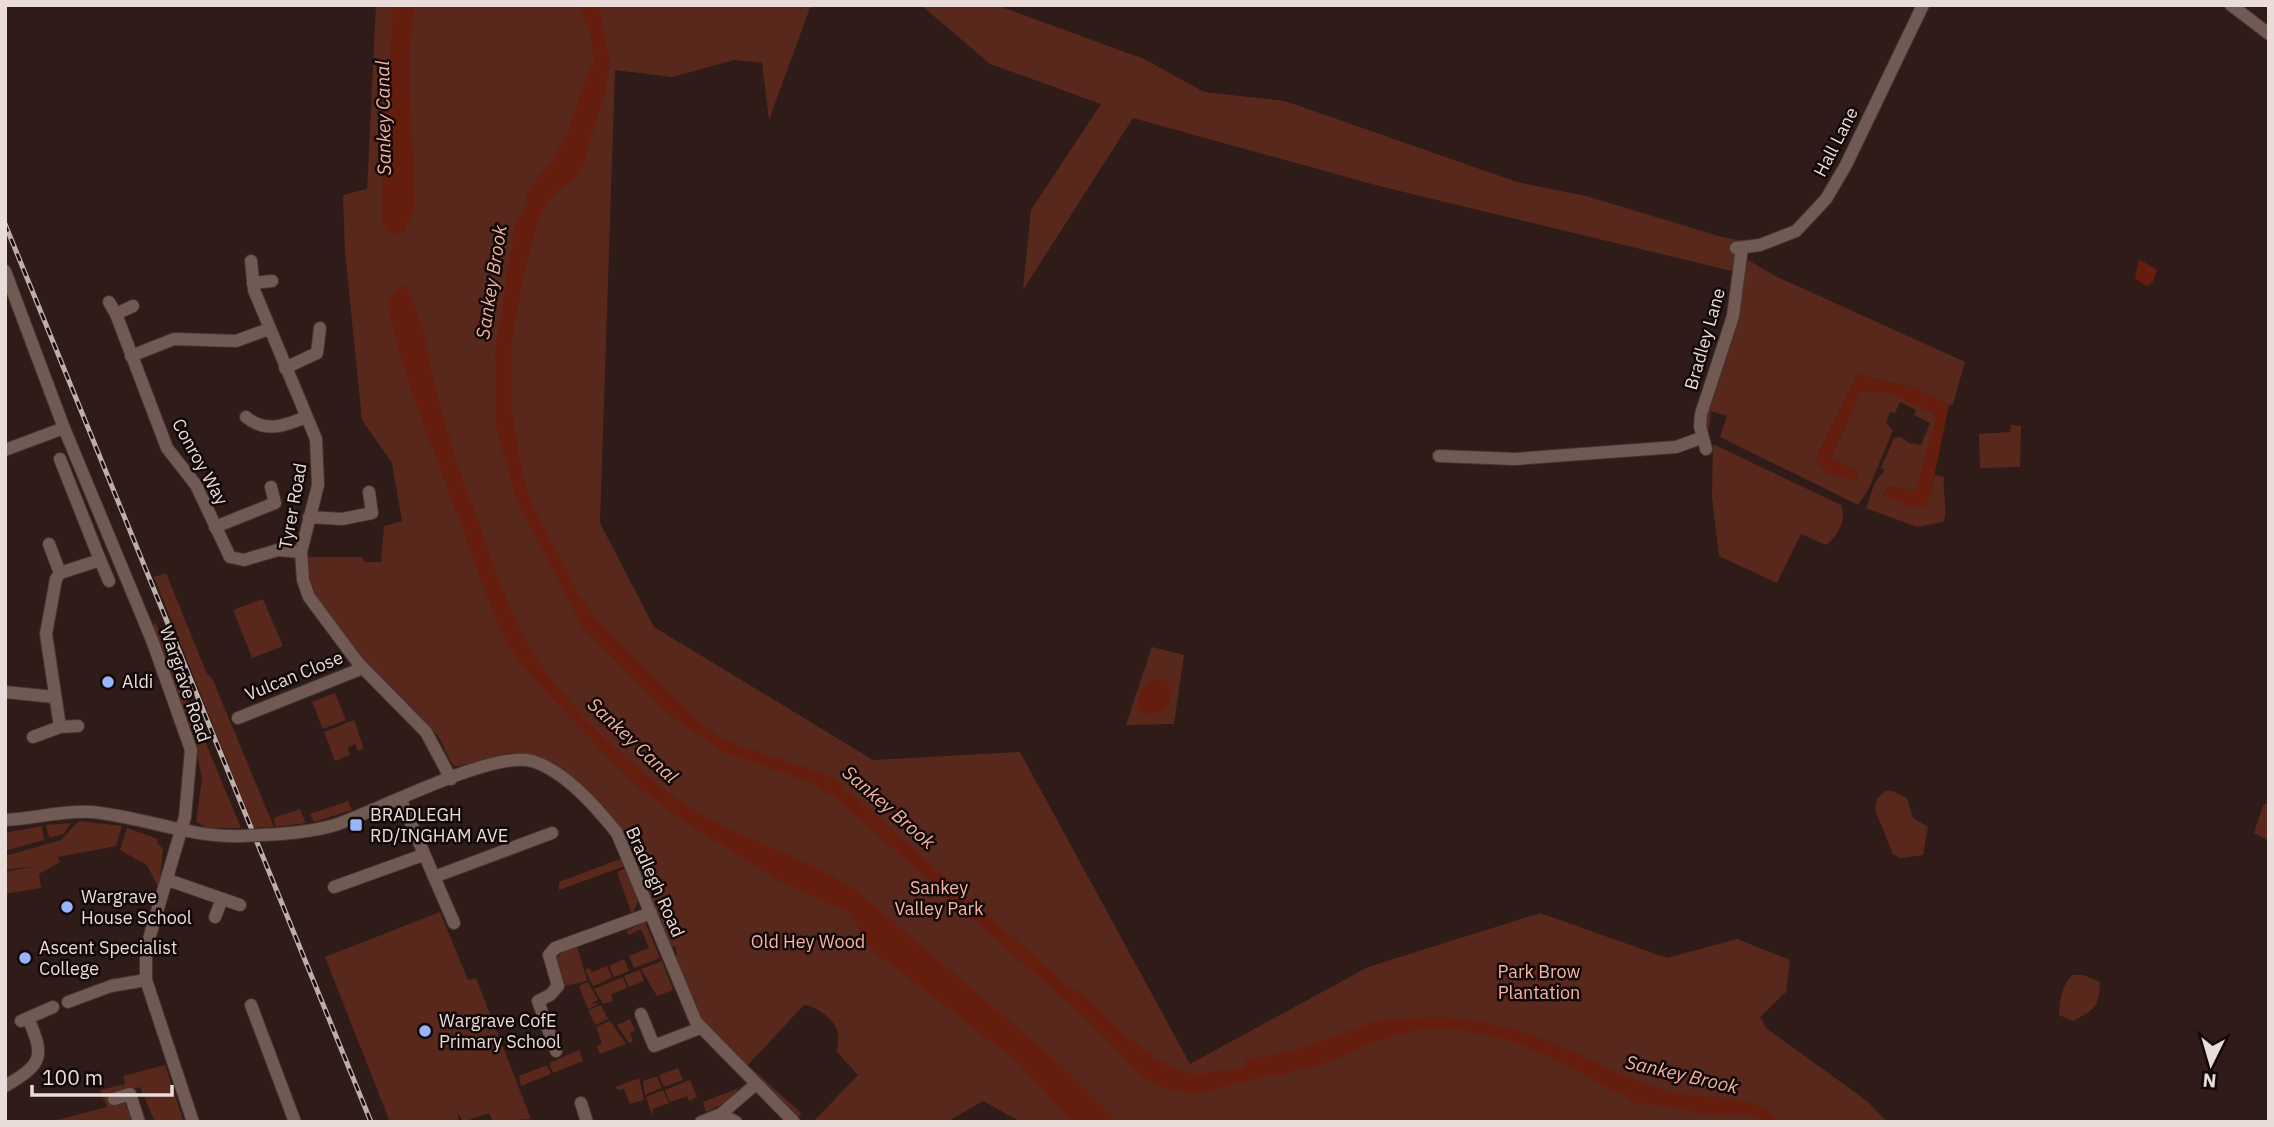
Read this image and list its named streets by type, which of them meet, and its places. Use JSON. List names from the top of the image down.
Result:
{
  "streets": {
    "street": [
      "Hall Lane",
      "Bradley Lane",
      "Conroy Way",
      "Tyrer Road",
      "Vulcan Close",
      "Wargrave Road",
      "Bradlegh Road"
    ]
  },
  "crossings": [
    ["Hall Lane", "Bradley Lane"],
    ["Conroy Way", "Tyrer Road"],
    ["Tyrer Road", "Vulcan Close"],
    ["Tyrer Road", "Bradlegh Road"],
    ["Wargrave Road", "Bradlegh Road"]
  ],
  "water": ["Sankey Canal", "Sankey Brook"],
  "parks": ["Sankey Valley Park", "Old Hey Wood", "Park Brow Plantation"],
  "places": {
    "other": [
      "Aldi",
      "Wargrave House School",
      "Ascent Specialist College",
      "Wargrave CofE Primary School"
    ],
    "transit": ["BRADLEGH RD/INGHAM AVE"]
  },
  "scale_bar": "100 m",
  "north": "bottom"
}
